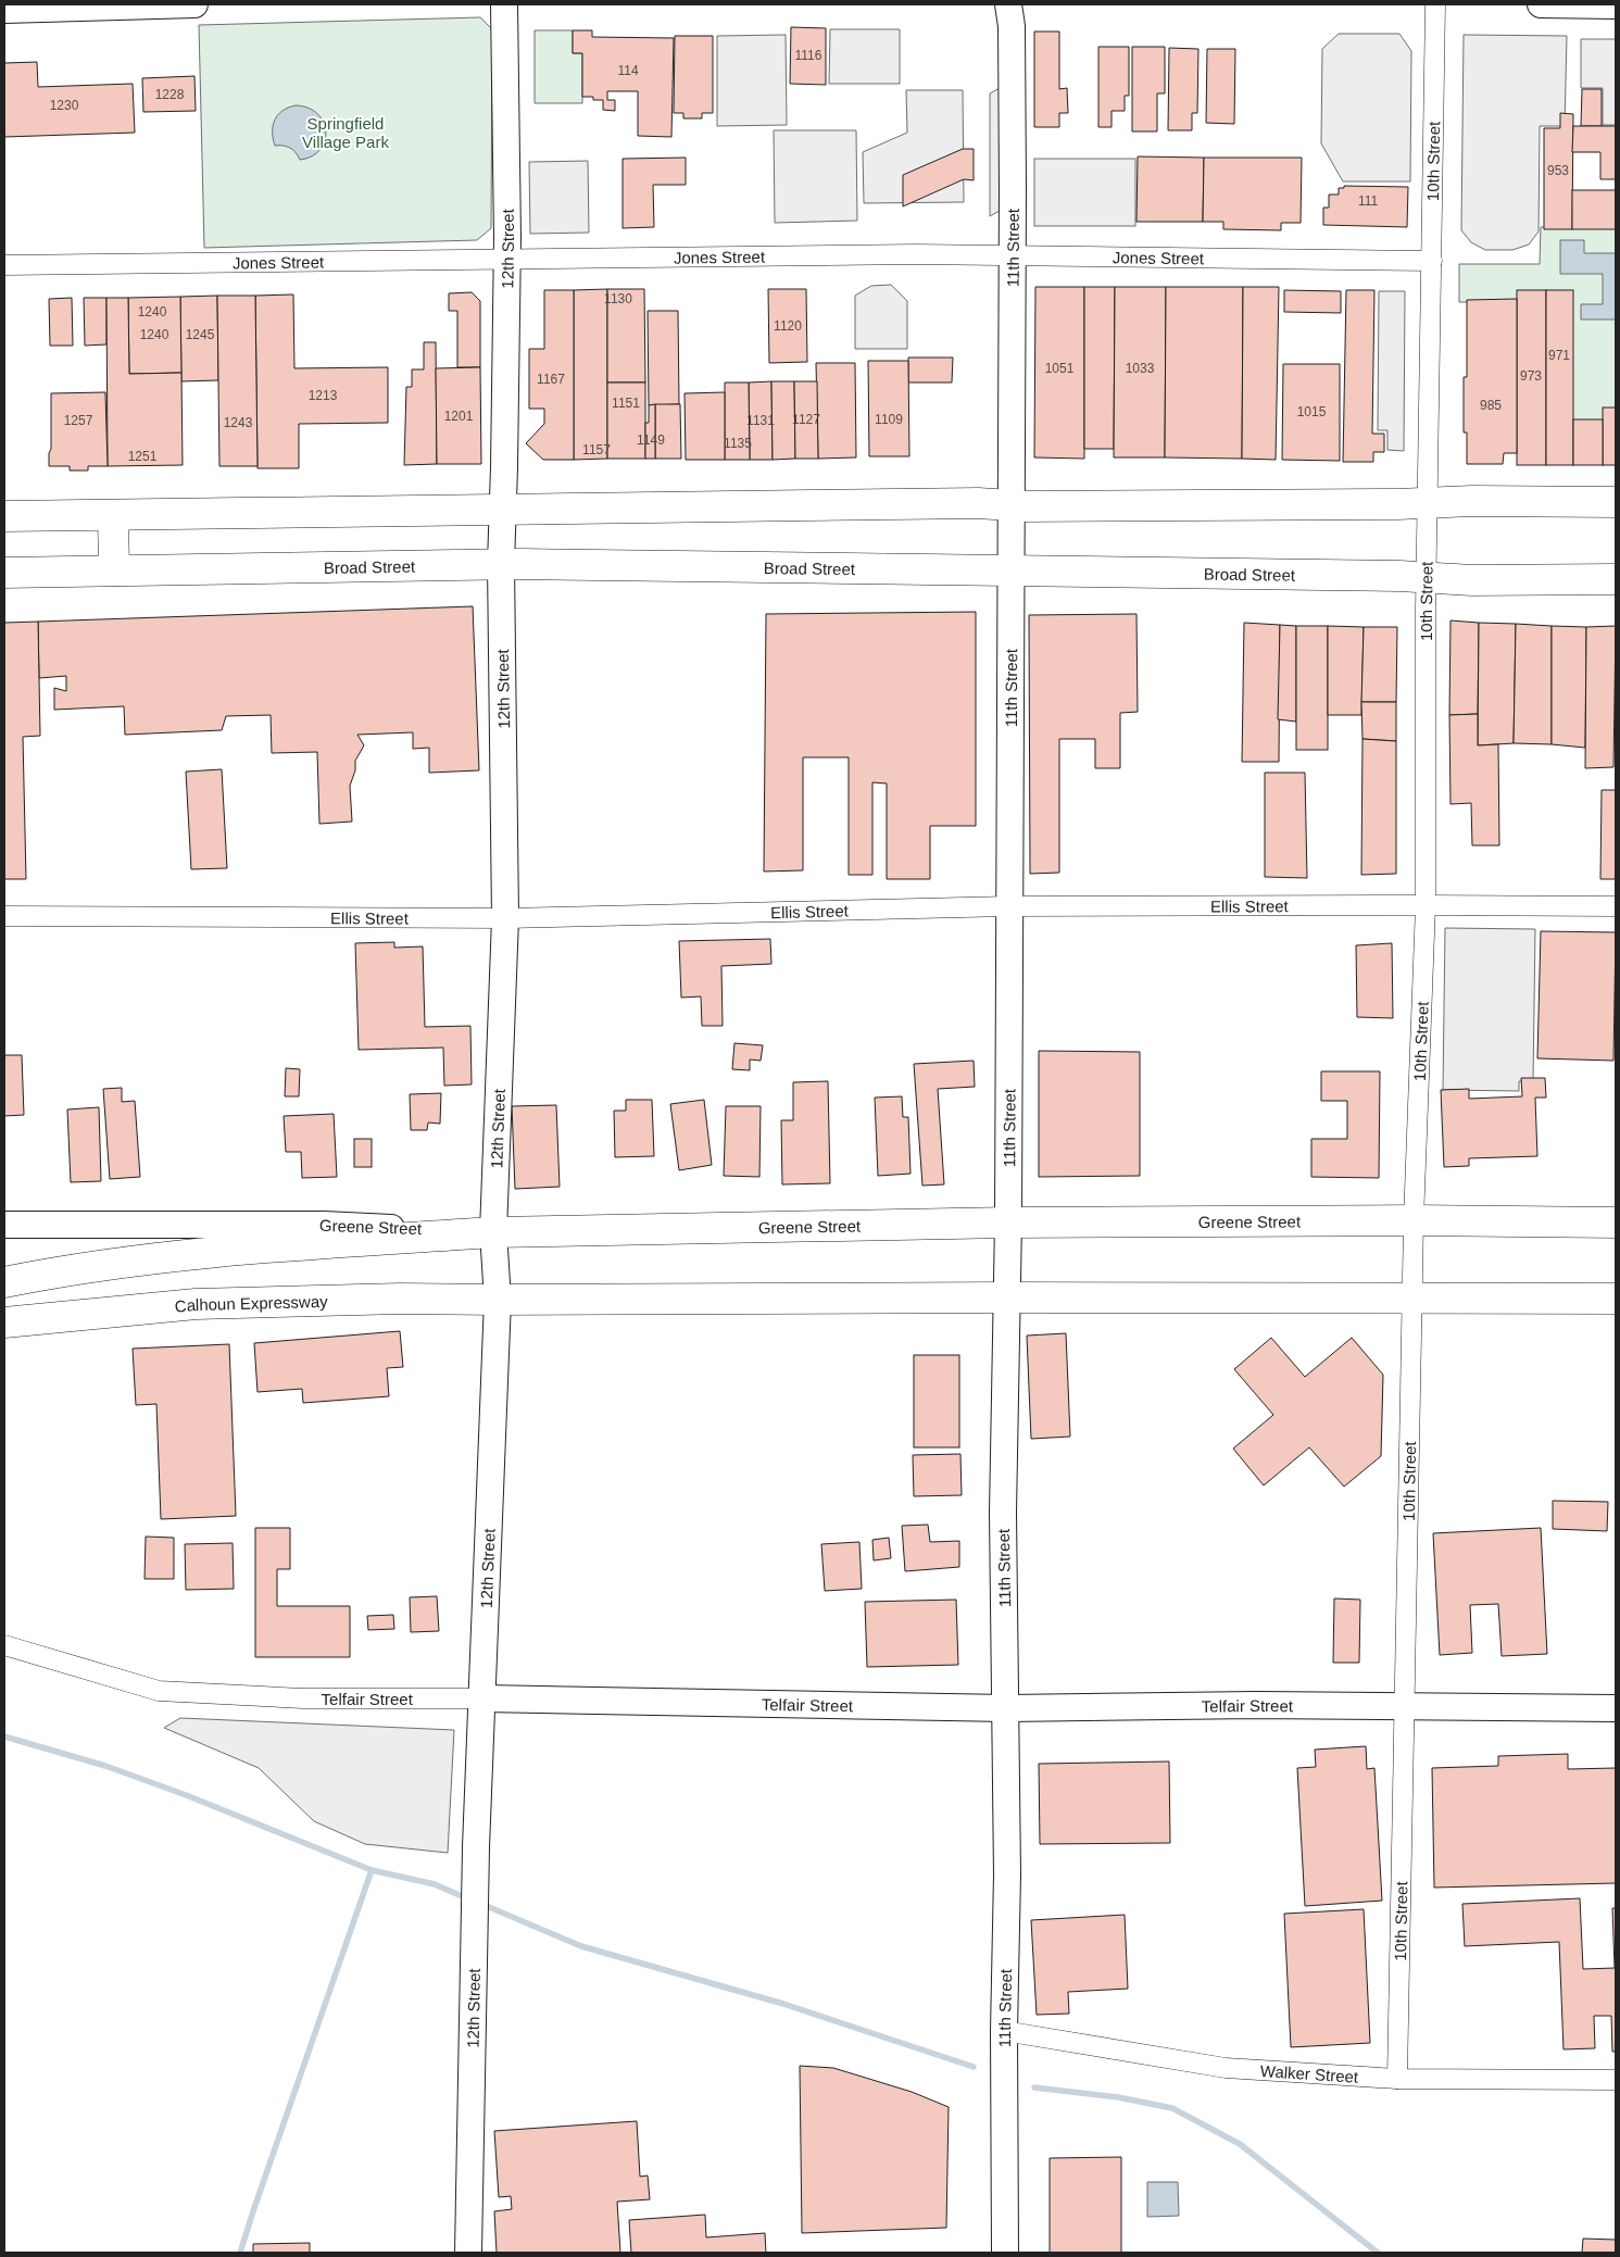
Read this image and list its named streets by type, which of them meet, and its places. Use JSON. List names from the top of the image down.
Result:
{
  "streets": {
    "main road": ["Broad Street", "Greene Street", "Calhoun Expressway"],
    "street": [
      "10th Street",
      "11th Street",
      "12th Street",
      "Jones Street",
      "Ellis Street",
      "Telfair Street",
      "Walker Street"
    ]
  },
  "crossings": [
    ["10th Street", "Jones Street"],
    ["10th Street", "Broad Street"],
    ["10th Street", "Ellis Street"],
    ["10th Street", "Greene Street"],
    ["10th Street", "Telfair Street"],
    ["10th Street", "Walker Street"],
    ["11th Street", "Jones Street"],
    ["11th Street", "Broad Street"],
    ["11th Street", "Ellis Street"],
    ["11th Street", "Greene Street"],
    ["11th Street", "Telfair Street"],
    ["11th Street", "Walker Street"],
    ["12th Street", "Jones Street"],
    ["12th Street", "Broad Street"],
    ["12th Street", "Ellis Street"],
    ["12th Street", "Greene Street"],
    ["12th Street", "Calhoun Expressway"],
    ["12th Street", "Telfair Street"]
  ],
  "parks": ["Springfield Village Park"],
  "house_numbers": [
    "1116",
    "114",
    "1228",
    "1230",
    "953",
    "111",
    "1130",
    "1240",
    "1120",
    "1240",
    "1245",
    "971",
    "1051",
    "1033",
    "973",
    "1167",
    "1213",
    "1151",
    "985",
    "1015",
    "1201",
    "1127",
    "1109",
    "1257",
    "1131",
    "1243",
    "1149",
    "1135",
    "1157",
    "1251"
  ]
}
